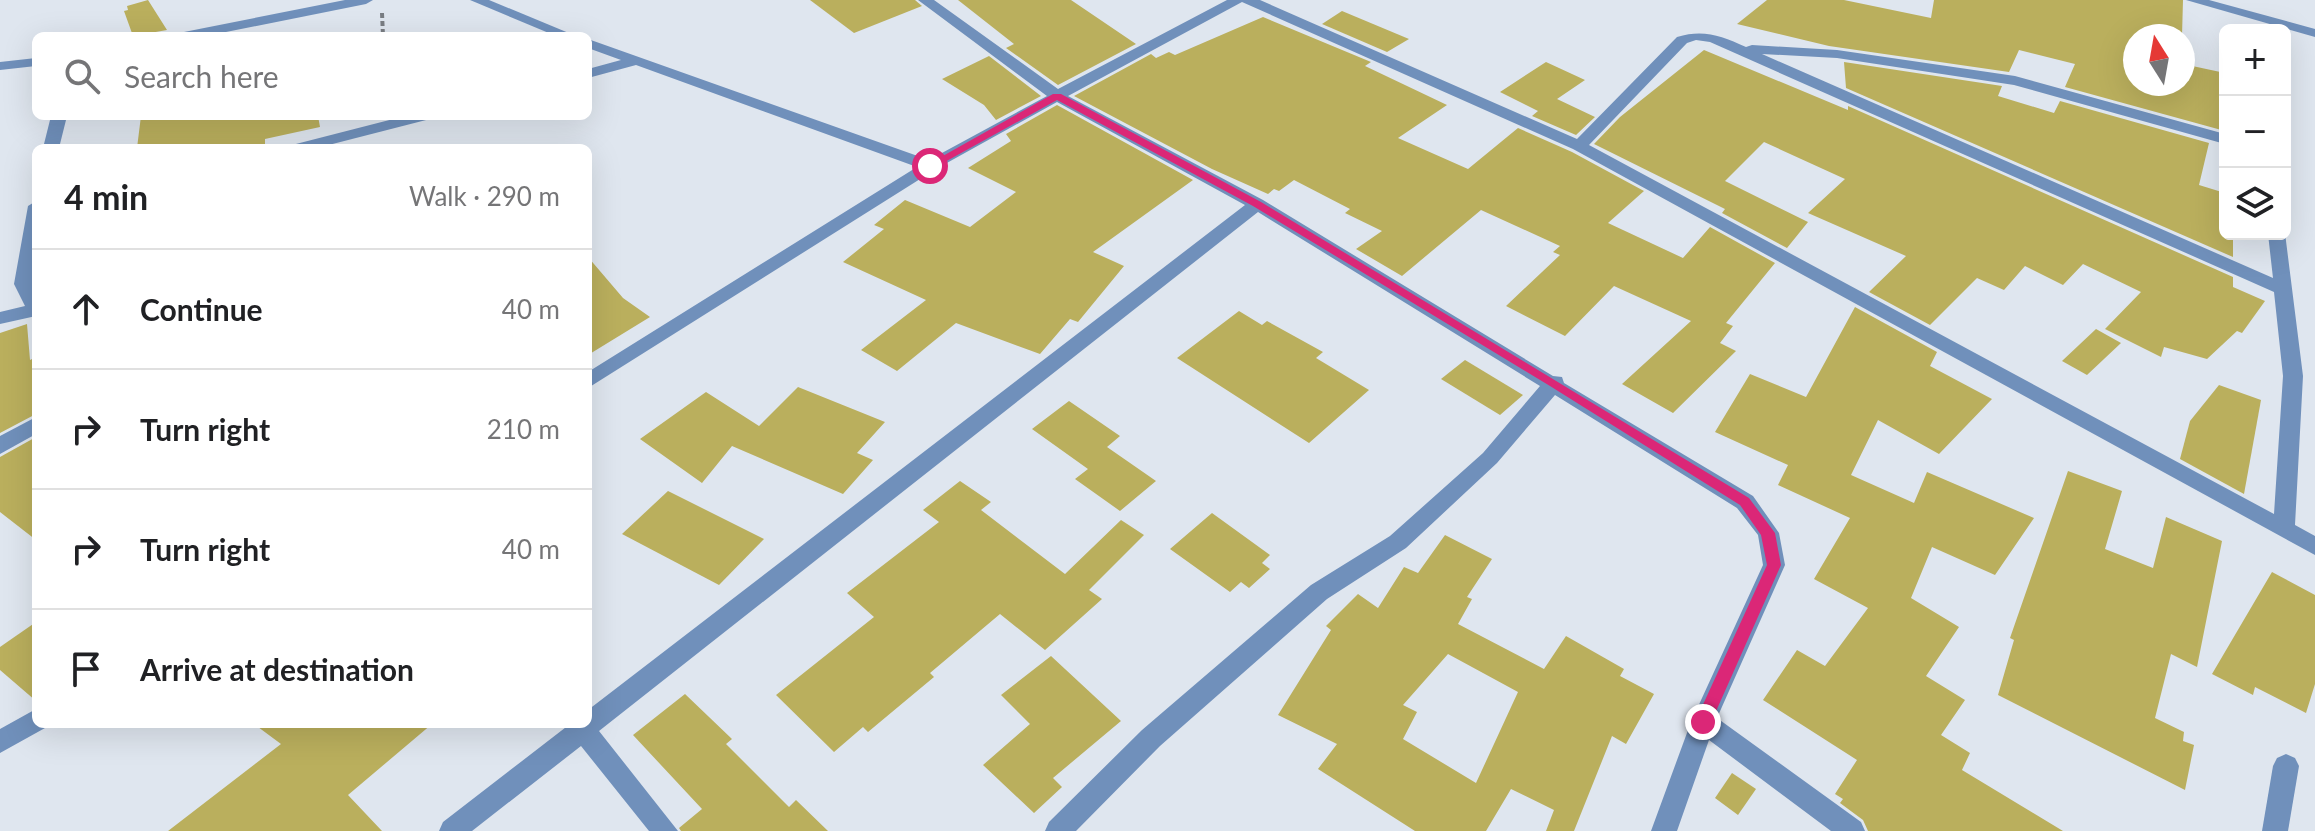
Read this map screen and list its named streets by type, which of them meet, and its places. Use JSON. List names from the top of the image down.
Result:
{
  "north": "top",
  "page": {
    "map_buttons": ["+", "−"],
    "search": "Search here",
    "heading": ["4 min", "Walk · 290 m"],
    "list": [
      ["Continue", "40 m"],
      ["Turn right", "210 m"],
      ["Turn right", "40 m"],
      "Arrive at destination"
    ]
  }
}
